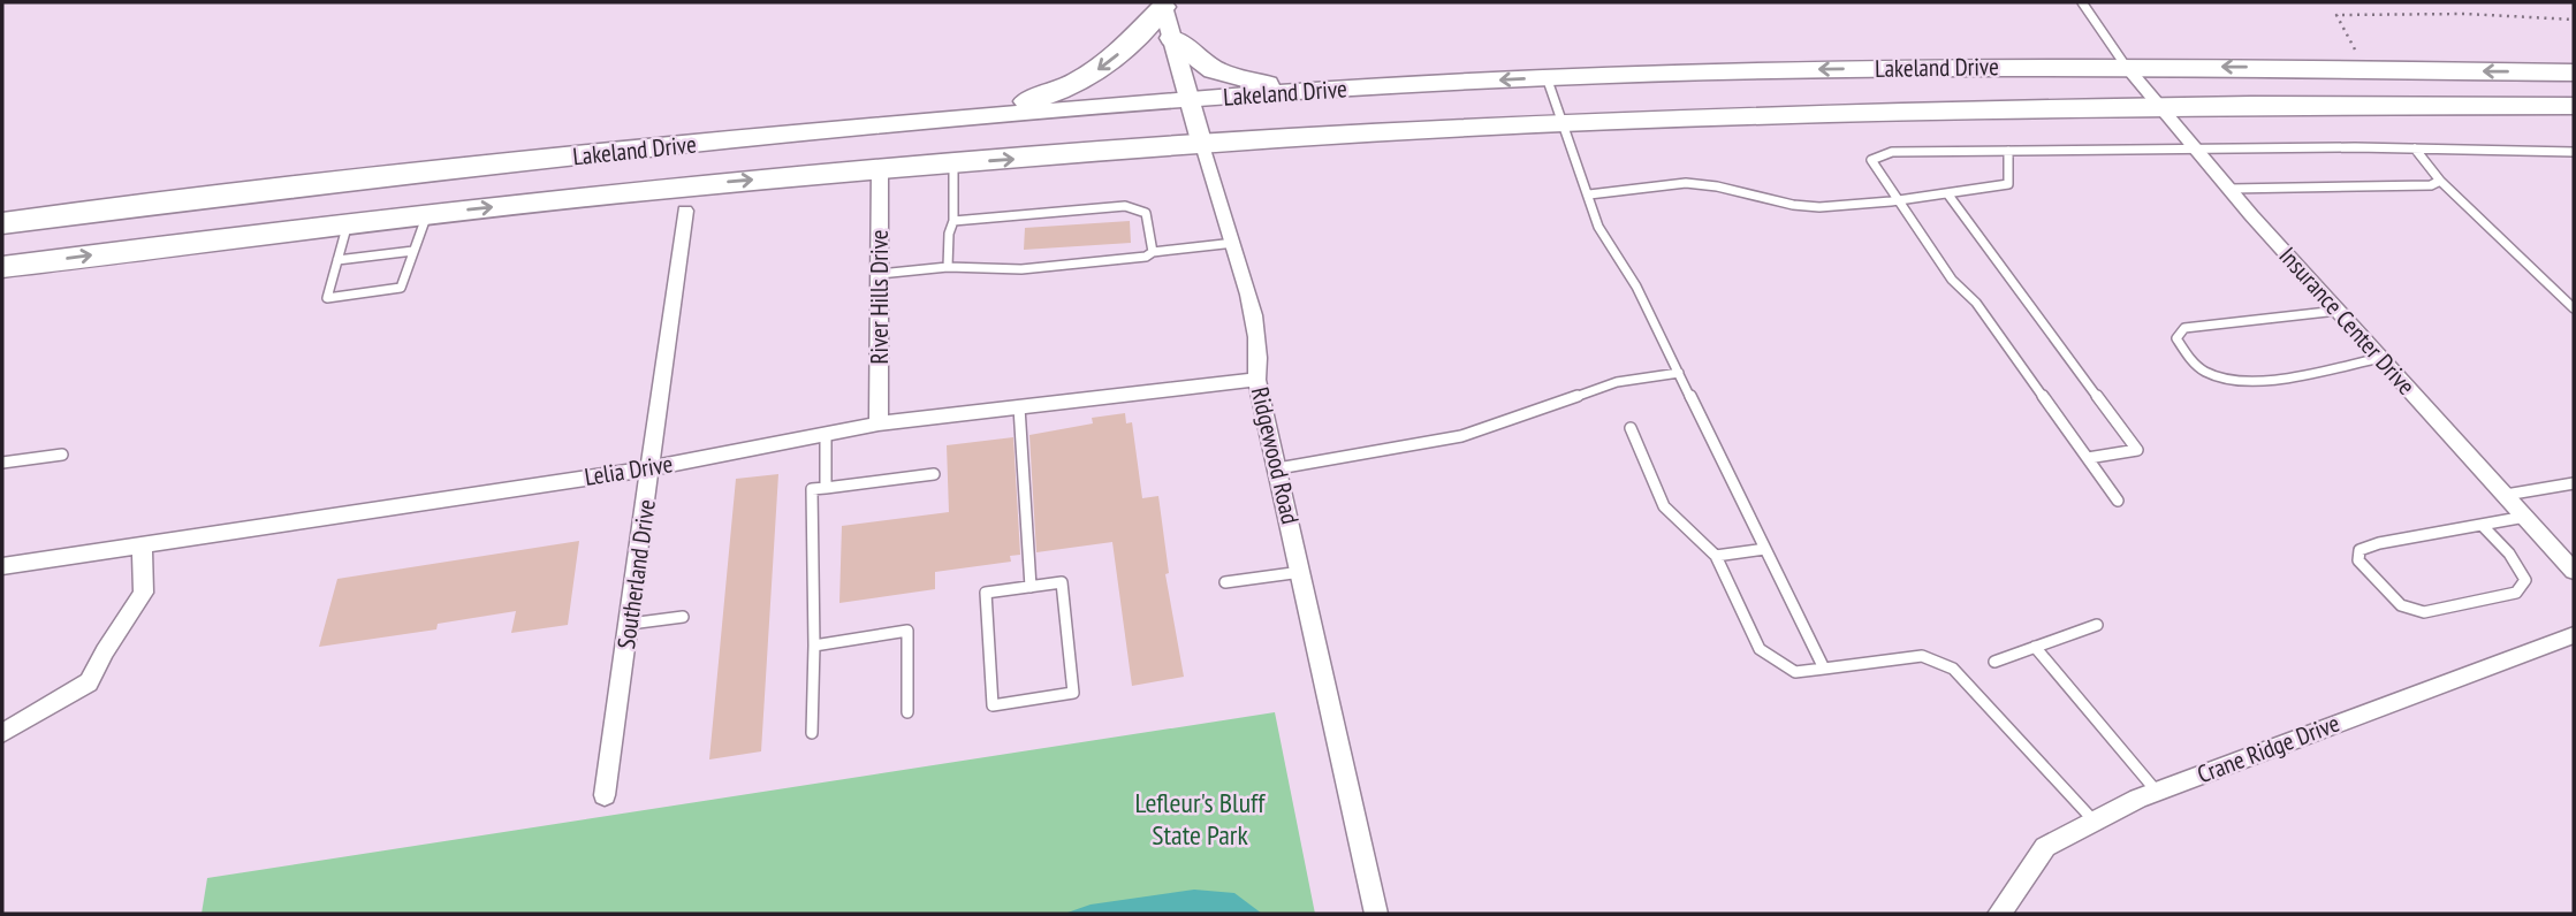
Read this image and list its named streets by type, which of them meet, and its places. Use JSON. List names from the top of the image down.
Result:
{
  "streets": {
    "highway": ["Lakeland Drive"],
    "street": [
      "River Hills Drive",
      "Insurance Center Drive",
      "Ridgewood Road",
      "Lelia Drive",
      "Southerland Drive",
      "Crane Ridge Drive"
    ]
  },
  "crossings": [
    ["Lakeland Drive", "River Hills Drive"],
    ["Lakeland Drive", "Insurance Center Drive"],
    ["Lakeland Drive", "Ridgewood Road"],
    ["River Hills Drive", "Lelia Drive"],
    ["Ridgewood Road", "Lelia Drive"],
    ["Lelia Drive", "Southerland Drive"]
  ],
  "parks": ["Lefleur's Bluff State Park"]
}
